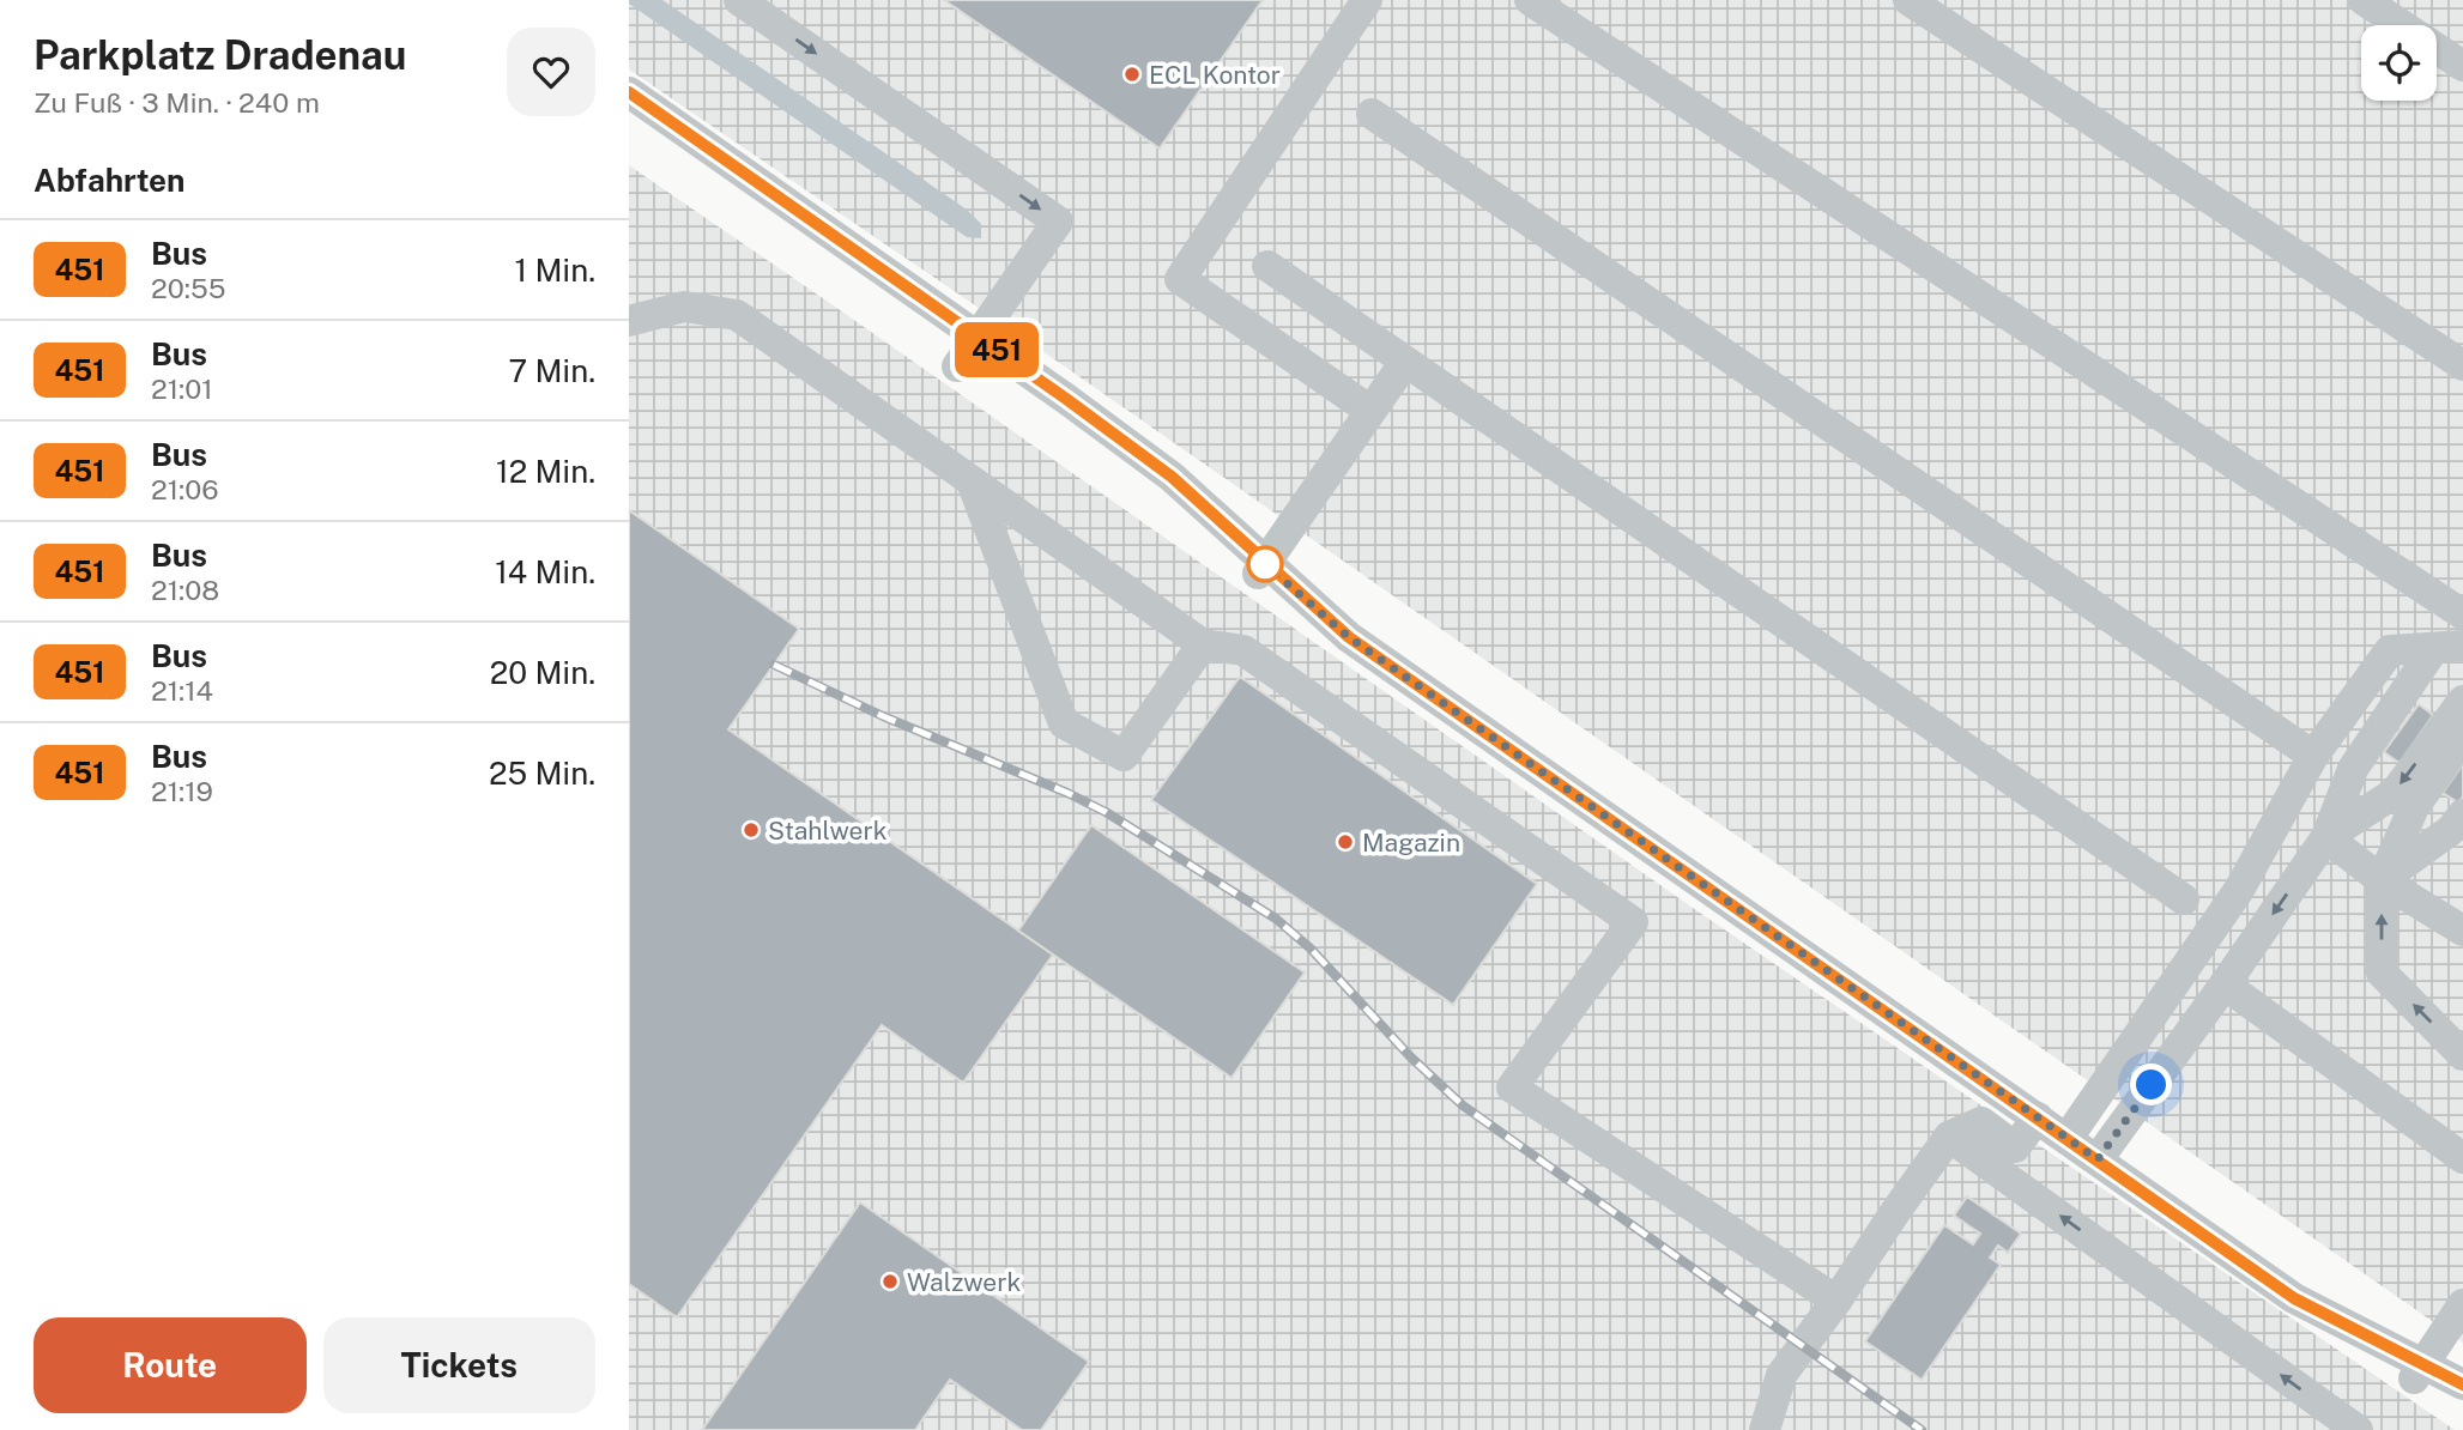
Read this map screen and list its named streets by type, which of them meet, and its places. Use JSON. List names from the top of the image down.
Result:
{
  "places": [
    "ECL Kontor",
    "Stahlwerk",
    "Magazin",
    "Walzwerk"
  ],
  "lines": ["bus line 451"],
  "page": {
    "heading": [
      ["Parkplatz Dradenau", "Zu Fuß · 3 Min. · 240 m"],
      "Abfahrten"
    ],
    "on_map": "451",
    "list": [
      {
        "mark": "451",
        "name": "Bus",
        "note": "20:55",
        "value": "1 Min."
      },
      {
        "mark": "451",
        "name": "Bus",
        "note": "21:01",
        "value": "7 Min."
      },
      {
        "mark": "451",
        "name": "Bus",
        "note": "21:06",
        "value": "12 Min."
      },
      {
        "mark": "451",
        "name": "Bus",
        "note": "21:08",
        "value": "14 Min."
      },
      {
        "mark": "451",
        "name": "Bus",
        "note": "21:14",
        "value": "20 Min."
      },
      {
        "mark": "451",
        "name": "Bus",
        "note": "21:19",
        "value": "25 Min."
      }
    ],
    "buttons": ["Route", "Tickets"]
  }
}
